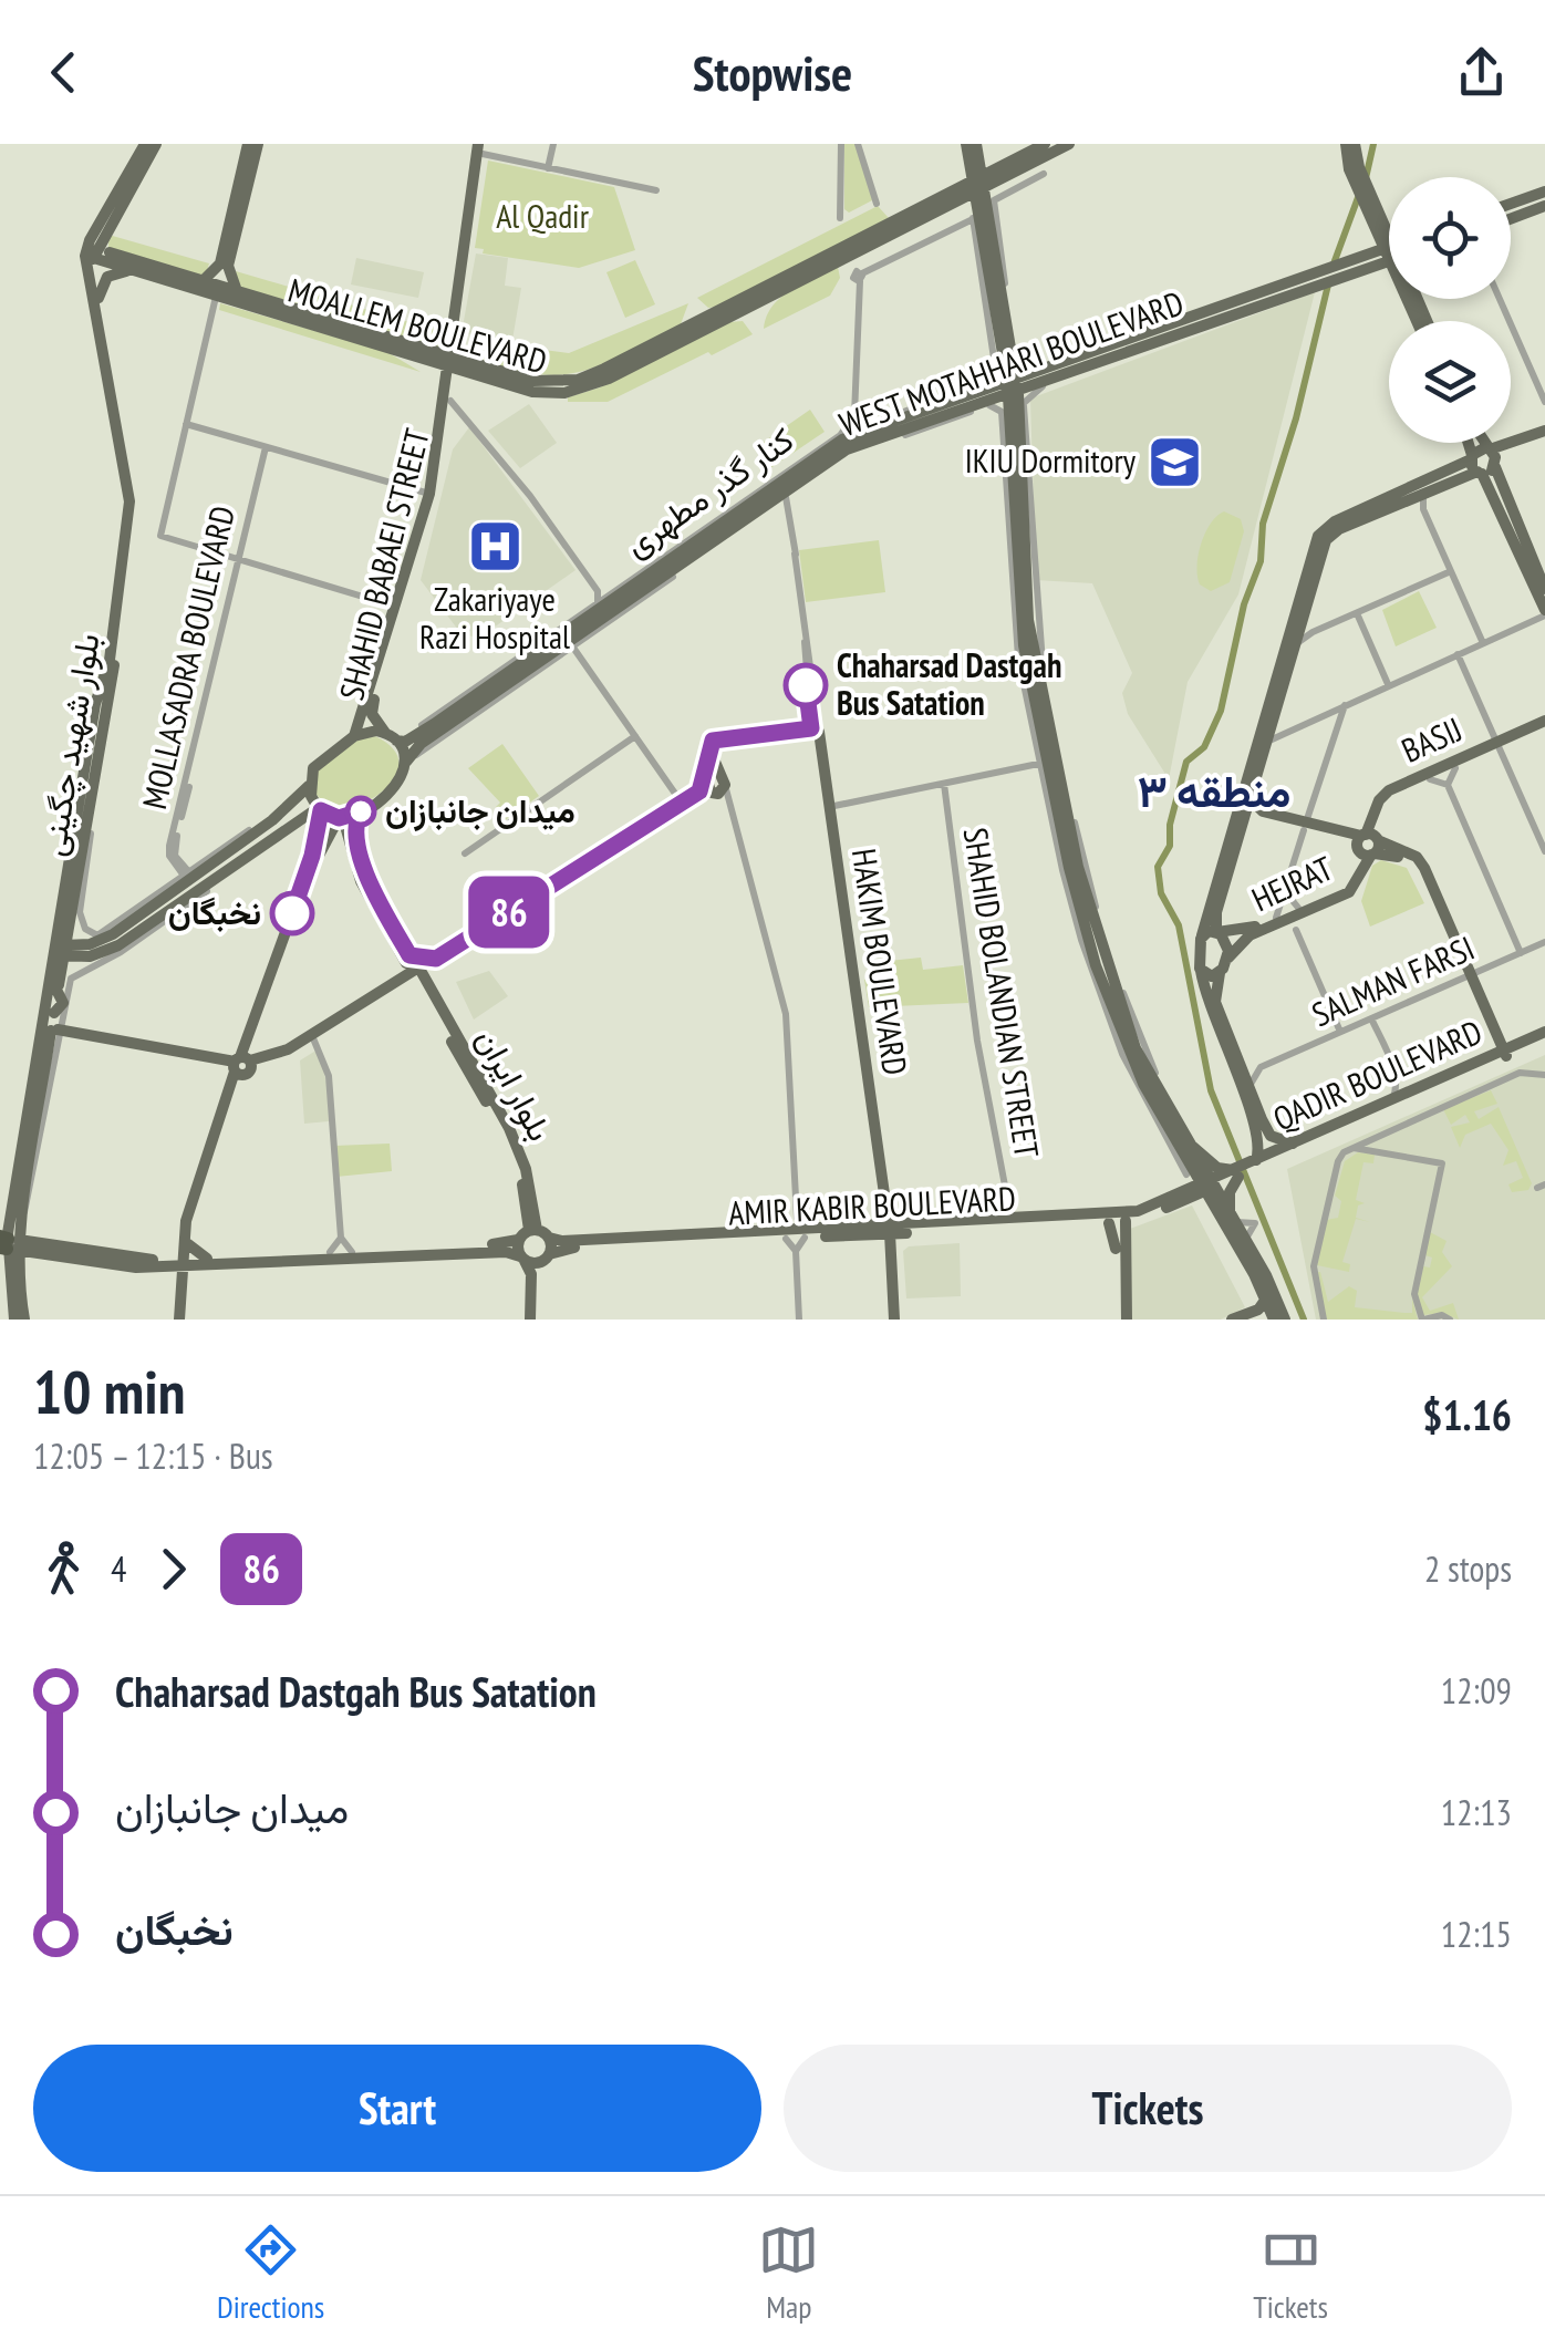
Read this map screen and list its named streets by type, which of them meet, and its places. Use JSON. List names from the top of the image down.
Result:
{
  "streets": {
    "main road": [
      "MOALLEM BOULEVARD",
      "WEST MOTAHHARI BOULEVARD",
      "SHAHID BABAEI STREET",
      "BASIJ",
      "بلوار شهید چگینی",
      "HEJRAT",
      "HAKIM BOULEVARD",
      "QADIR BOULEVARD",
      "بلوار ایران",
      "AMIR KABIR BOULEVARD"
    ],
    "street": [
      "کنار گذر مطهری",
      "MOLLASADRA BOULEVARD",
      "SALMAN FARSI",
      "SHAHID BOLANDIAN STREET"
    ]
  },
  "crossings": [
    ["MOALLEM BOULEVARD", "SHAHID BABAEI STREET"],
    ["MOALLEM BOULEVARD", "بلوار شهید چگینی"],
    ["WEST MOTAHHARI BOULEVARD", "کنار گذر مطهری"],
    ["WEST MOTAHHARI BOULEVARD", "SHAHID BABAEI STREET"],
    ["کنار گذر مطهری", "SHAHID BABAEI STREET"],
    ["BASIJ", "HEJRAT"],
    ["HEJRAT", "SALMAN FARSI"],
    ["HAKIM BOULEVARD", "AMIR KABIR BOULEVARD"],
    ["QADIR BOULEVARD", "AMIR KABIR BOULEVARD"],
    ["بلوار ایران", "AMIR KABIR BOULEVARD"]
  ],
  "districts": ["منطقه ۳"],
  "parks": ["Al Qadir"],
  "places": {
    "school or university": ["IKIU Dormitory"],
    "hospital": ["Zakariyaye Razi Hospital"],
    "other": ["Chaharsad Dastgah Bus Satation", "میدان جانبازان", "نخبگان"]
  },
  "lines": ["bus line 86"],
  "page": {
    "header": "Stopwise",
    "on_map": "86",
    "heading": ["10 min", "12:05 – 12:15 · Bus", "$1.16"],
    "legs": ["4", "86", "2 stops"],
    "list": [
      {
        "name": "Chaharsad Dastgah Bus Satation",
        "value": "12:09"
      },
      {
        "name": "میدان جانبازان",
        "value": "12:13"
      },
      {
        "name": "نخبگان",
        "value": "12:15"
      }
    ],
    "buttons": ["Start", "Tickets"],
    "tabs": ["Directions", "Map", "Tickets"]
  }
}
